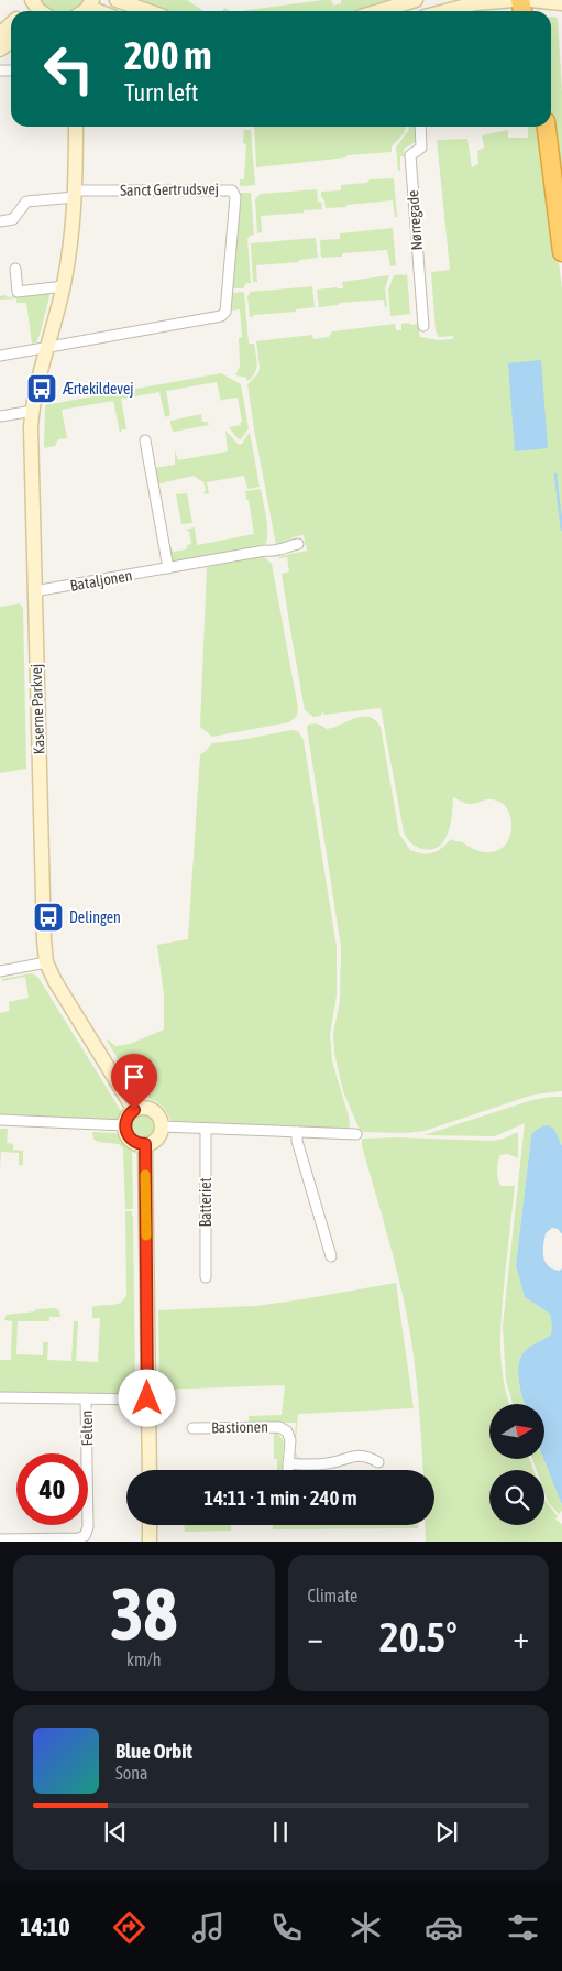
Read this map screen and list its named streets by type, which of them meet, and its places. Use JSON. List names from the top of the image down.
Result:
{
  "streets": {
    "street": [
      "Sanct Gertrudsvej",
      "Nørregade",
      "Bataljonen",
      "Kaserne Parkvej",
      "Batteriet",
      "Bastionen",
      "Felten"
    ]
  },
  "crossings": [
    ["Sanct Gertrudsvej", "Kaserne Parkvej"],
    ["Bataljonen", "Kaserne Parkvej"]
  ],
  "places": {
    "bus stop": ["Ærtekildevej", "Delingen"]
  },
  "north": "right",
  "page": {
    "turn": ["200 m", "Turn left"],
    "limit": "40",
    "trip": "14:11 · 1 min · 240 m",
    "tile": [
      ["38", "km/h"],
      "Climate"
    ],
    "heat": ["−", "20.5°", "+"],
    "song": ["Blue Orbit", "Sona"],
    "tabs": "14:10"
  }
}
